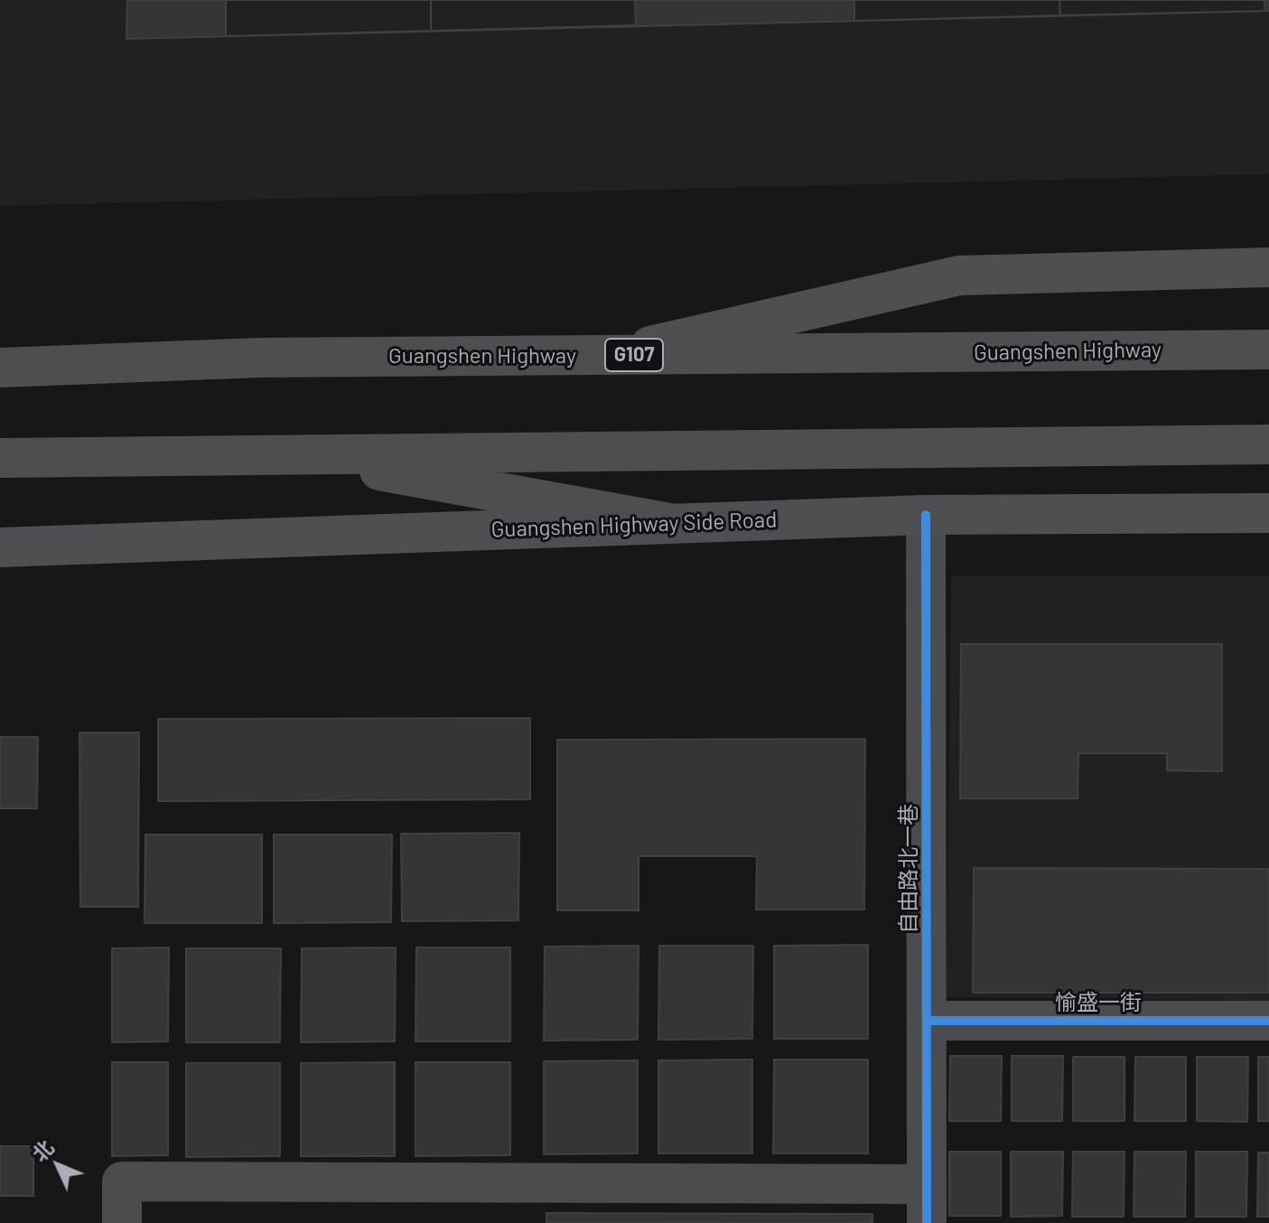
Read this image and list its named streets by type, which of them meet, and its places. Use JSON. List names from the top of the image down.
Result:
{
  "streets": {
    "highway": ["Guangshen Highway", "G107"],
    "main road": ["Guangshen Highway Side Road"],
    "street": ["自由路北一巷", "愉盛一街"]
  },
  "crossings": [
    ["Guangshen Highway Side Road", "自由路北一巷"],
    ["自由路北一巷", "愉盛一街"]
  ],
  "north": "top left"
}
